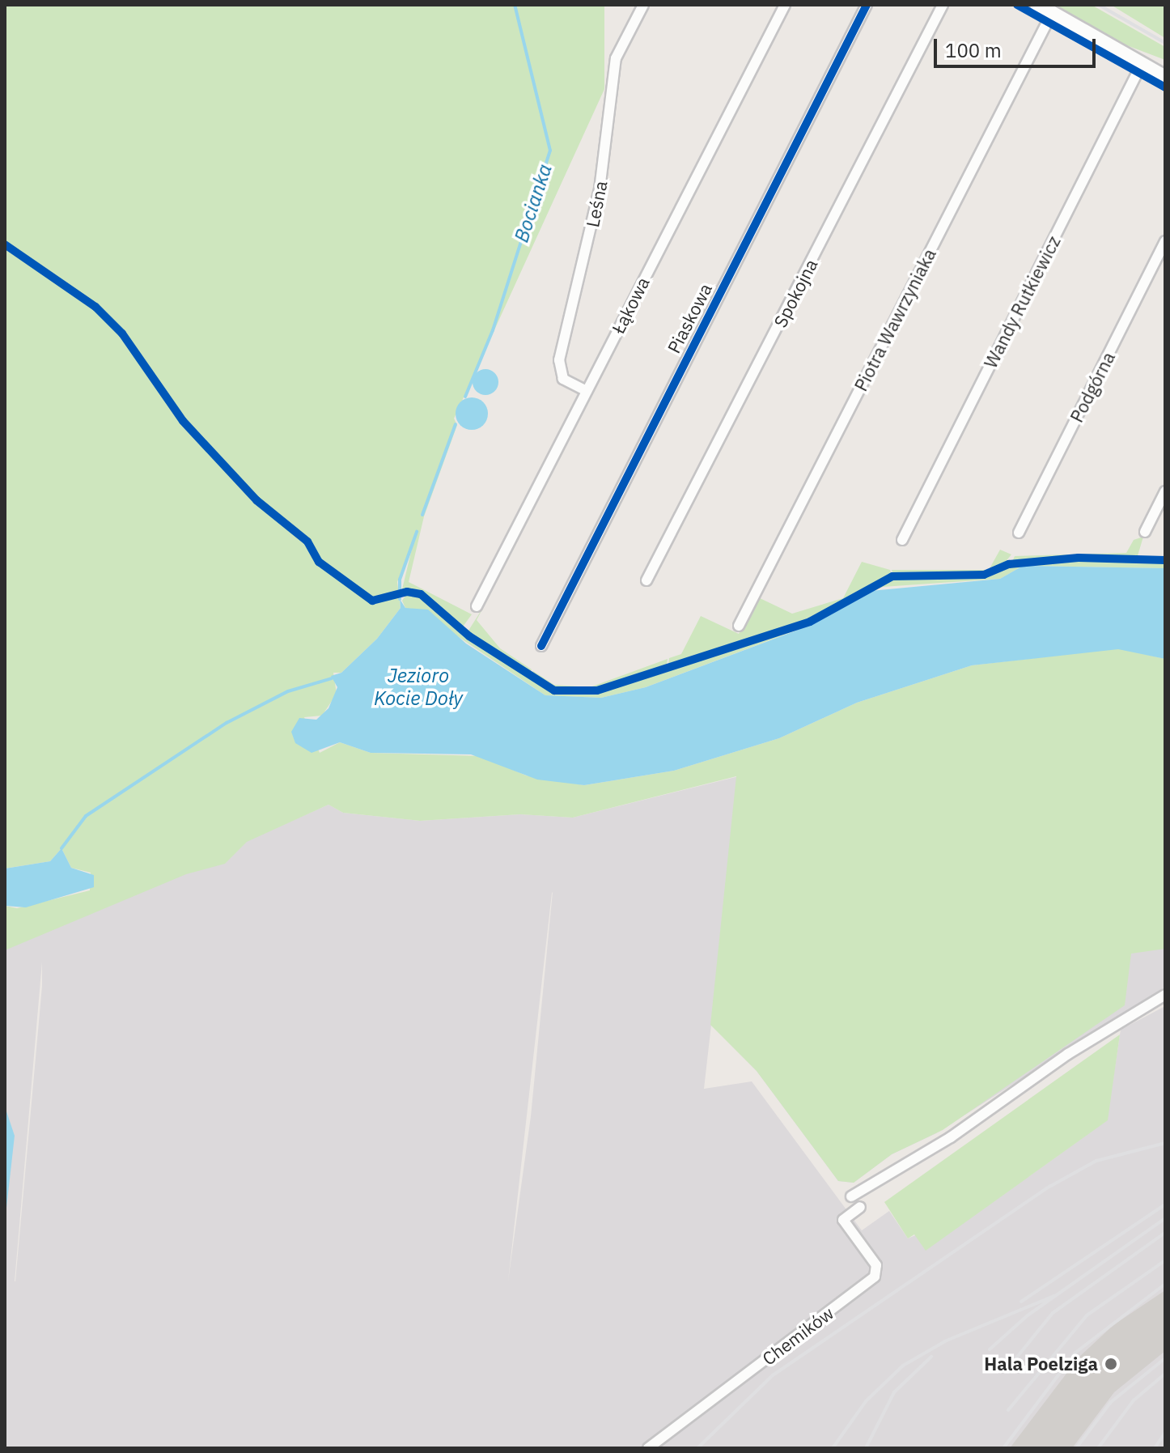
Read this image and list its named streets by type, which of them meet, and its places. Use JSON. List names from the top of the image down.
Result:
{
  "streets": {
    "street": [
      "Leśna",
      "Spokojna",
      "Wandy Rutkiewicz",
      "Łąkowa",
      "Piaskowa",
      "Piotra Wawrzyniaka",
      "Podgórna",
      "Chemików"
    ]
  },
  "crossings": [
    ["Leśna", "Łąkowa"]
  ],
  "water": ["Bocianka", "Jezioro Kocie Doły"],
  "places": ["Hala Poelziga"],
  "scale_bar": "100 m"
}
